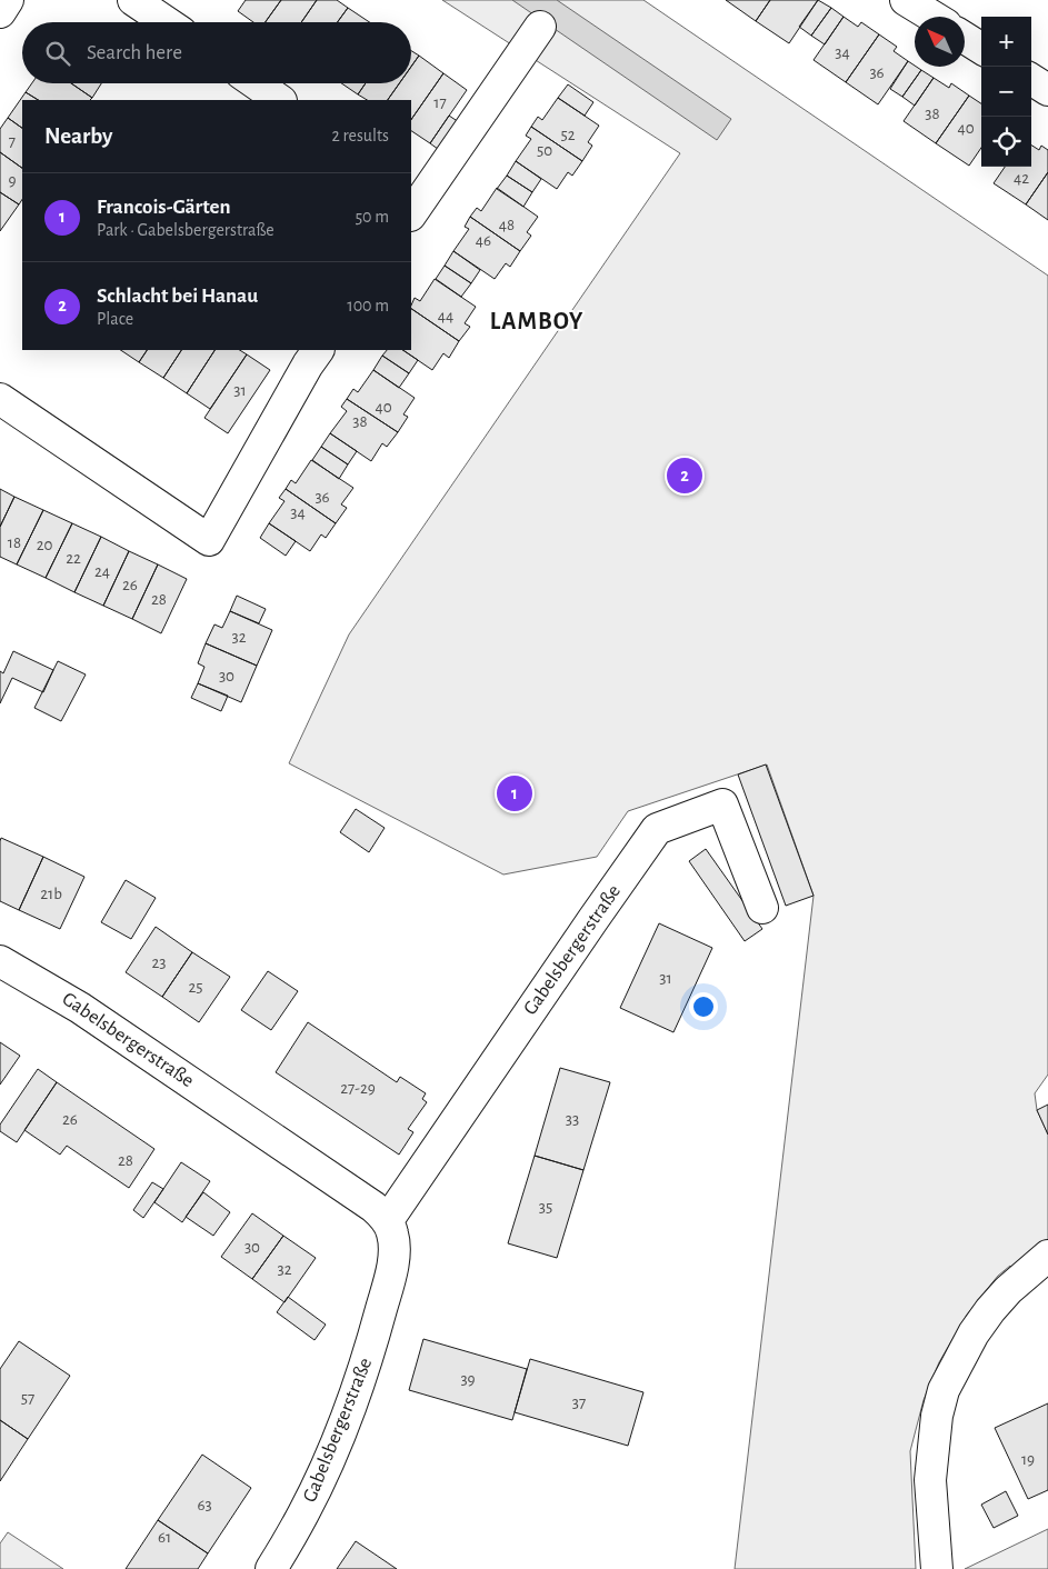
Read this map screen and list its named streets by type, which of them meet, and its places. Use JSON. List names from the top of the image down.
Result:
{
  "streets": {
    "street": ["Gabelsbergerstraße"]
  },
  "districts": ["LAMBOY"],
  "house_numbers": [
    "34",
    "36",
    "17",
    "38",
    "40",
    "52",
    "7",
    "50",
    "42",
    "9",
    "48",
    "46",
    "44",
    "31",
    "40",
    "38",
    "36",
    "34",
    "18",
    "20",
    "22",
    "24",
    "26",
    "28",
    "32",
    "30",
    "21b",
    "23",
    "31",
    "25",
    "27-29",
    "26",
    "33",
    "28",
    "35",
    "30",
    "32",
    "39",
    "57",
    "37",
    "19",
    "63",
    "61"
  ],
  "north": "top left",
  "page": {
    "map_buttons": ["+", "−"],
    "search": "Search here",
    "heading": ["Nearby", "2 results"],
    "list": [
      {
        "mark": "1",
        "name": "Francois-Gärten",
        "note": "Park · Gabelsbergerstraße",
        "value": "50 m"
      },
      {
        "mark": "2",
        "name": "Schlacht bei Hanau",
        "note": "Place",
        "value": "100 m"
      }
    ],
    "pins": ["2", "1"]
  }
}
